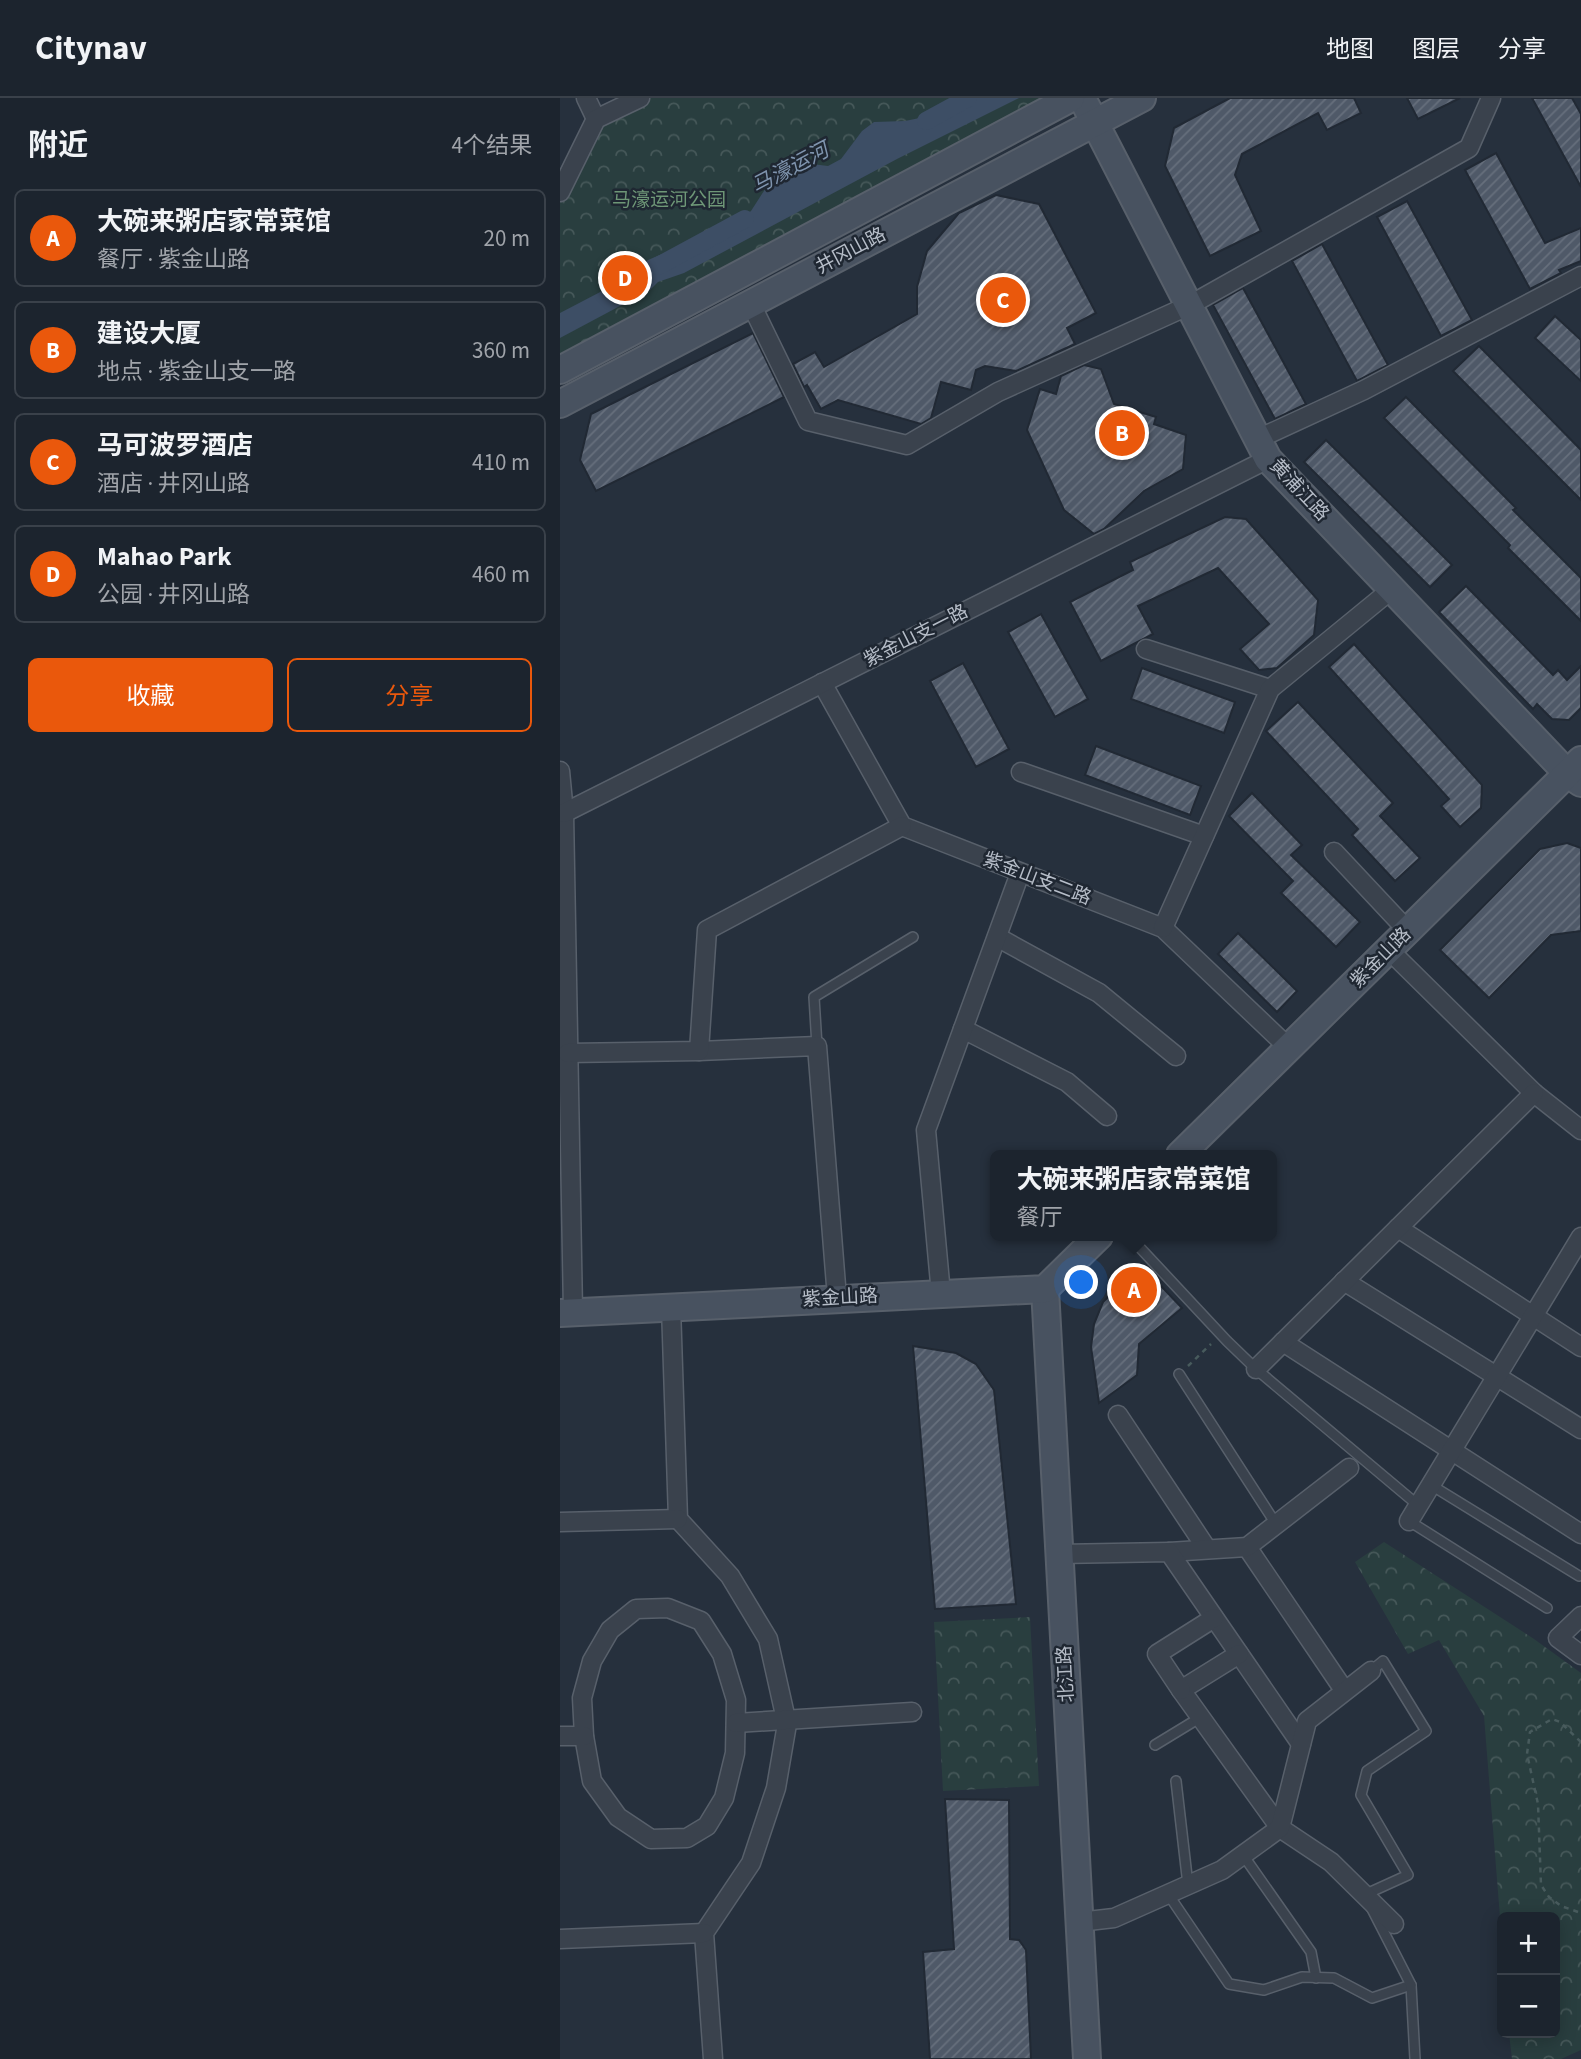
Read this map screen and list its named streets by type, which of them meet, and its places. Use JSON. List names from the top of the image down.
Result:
{
  "streets": {
    "street": [
      "井冈山路",
      "黄浦江路",
      "紫金山支一路",
      "紫金山支二路",
      "紫金山路",
      "北江路"
    ]
  },
  "crossings": [
    ["井冈山路", "黄浦江路"],
    ["黄浦江路", "紫金山支一路"],
    ["黄浦江路", "紫金山路"],
    ["紫金山支二路", "紫金山路"],
    ["紫金山路", "北江路"]
  ],
  "water": ["马濠运河"],
  "parks": ["马濠运河公园"],
  "page": {
    "header": "Citynav",
    "nav": ["地图", "图层", "分享"],
    "heading": ["附近", "4个结果"],
    "list": [
      {
        "mark": "A",
        "name": "大碗来粥店家常菜馆",
        "note": "餐厅 · 紫金山路",
        "value": "20 m"
      },
      {
        "mark": "B",
        "name": "建设大厦",
        "note": "地点 · 紫金山支一路",
        "value": "360 m"
      },
      {
        "mark": "C",
        "name": "马可波罗酒店",
        "note": "酒店 · 井冈山路",
        "value": "410 m"
      },
      {
        "mark": "D",
        "name": "Mahao Park",
        "note": "公园 · 井冈山路",
        "value": "460 m"
      }
    ],
    "pins": [
      "D",
      "C",
      "B",
      "A"
    ],
    "buttons": ["收藏", "分享"],
    "popup": ["大碗来粥店家常菜馆", "餐厅"],
    "map_buttons": ["+", "−"]
  }
}
